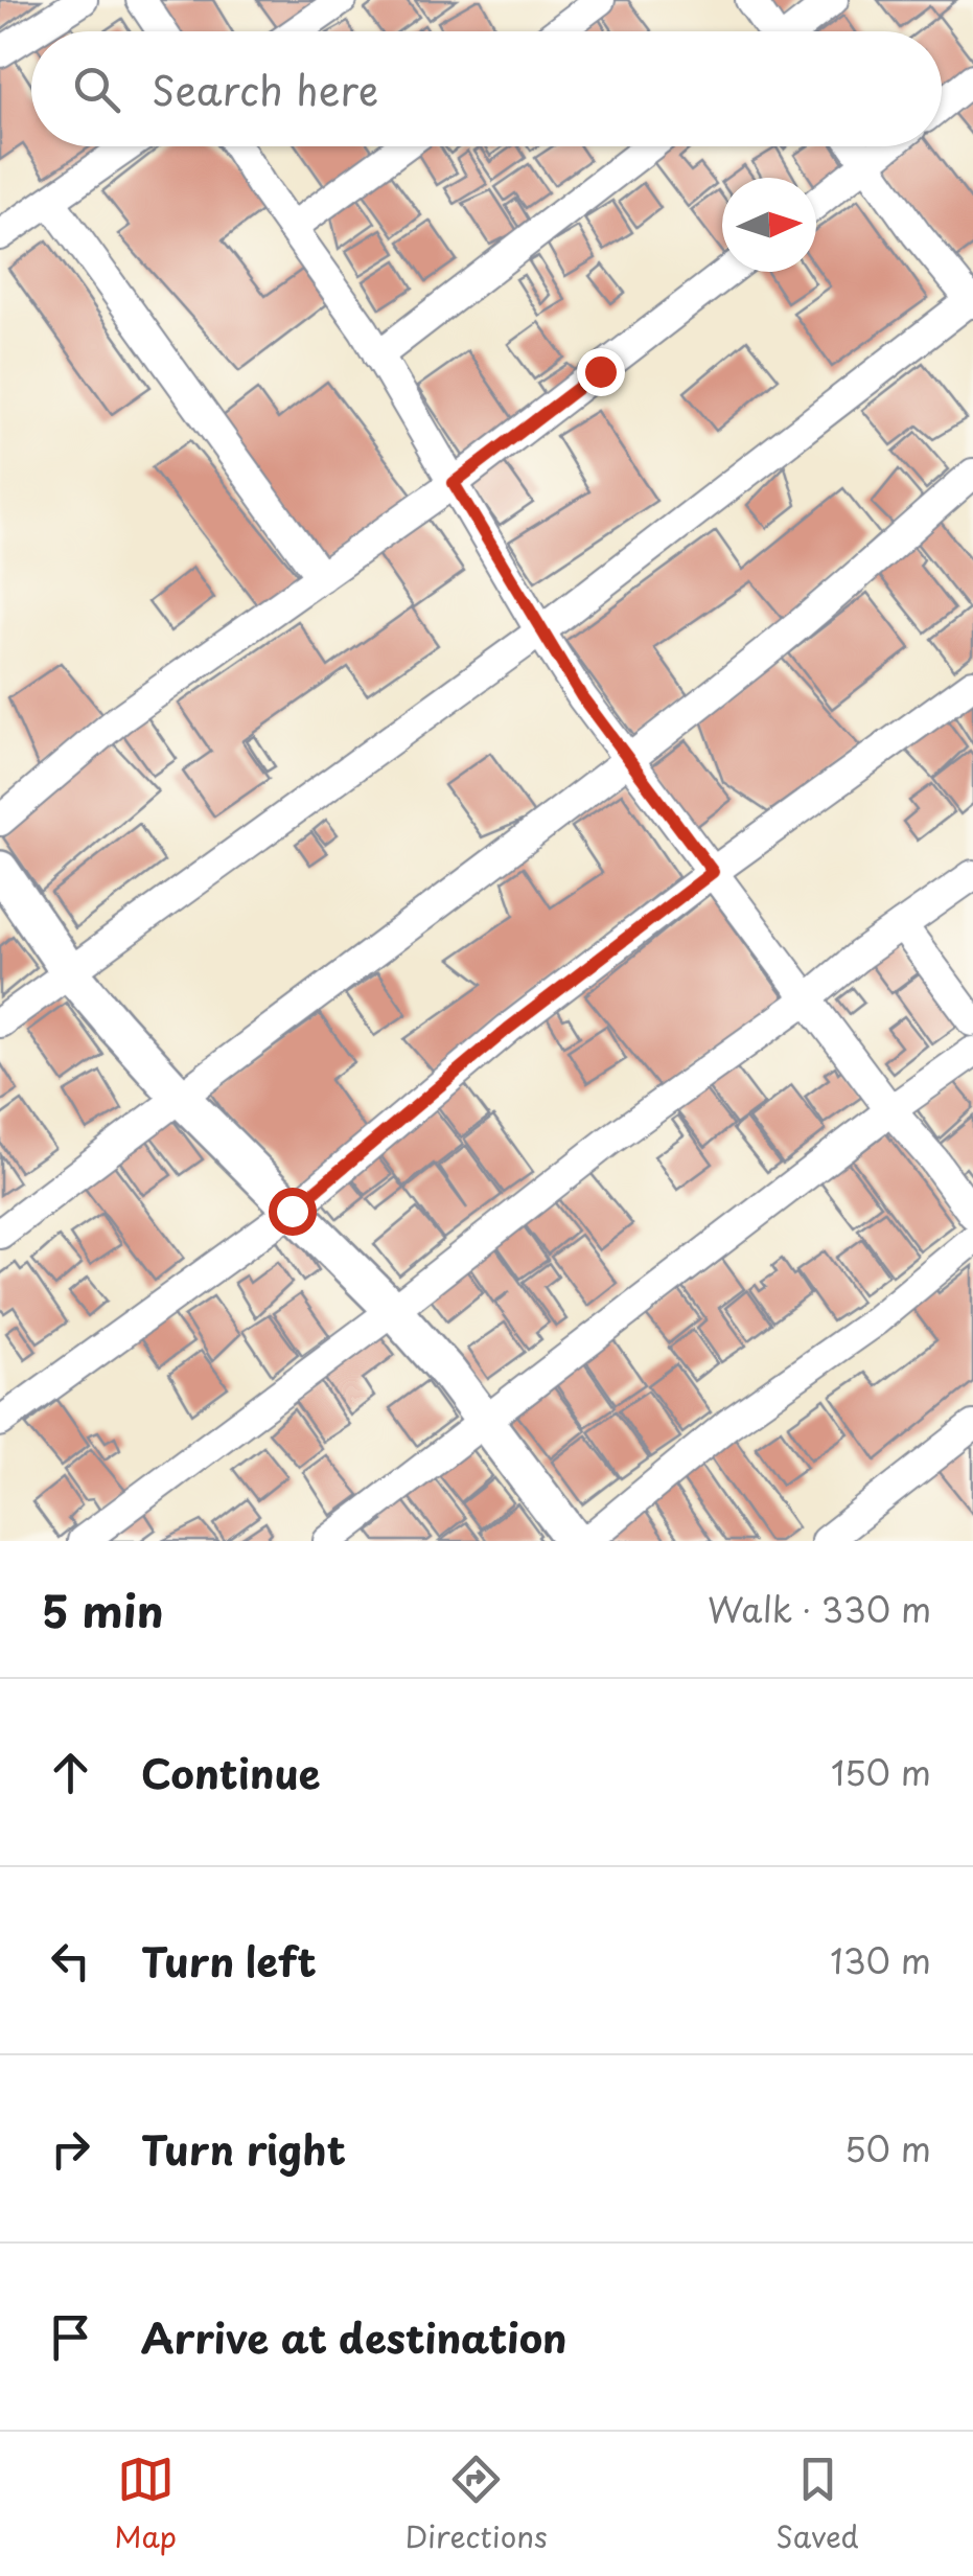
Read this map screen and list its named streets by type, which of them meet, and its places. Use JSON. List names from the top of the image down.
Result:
{
  "north": "right",
  "page": {
    "search": "Search here",
    "heading": ["5 min", "Walk · 330 m"],
    "list": [
      ["Continue", "150 m"],
      ["Turn left", "130 m"],
      ["Turn right", "50 m"],
      "Arrive at destination"
    ],
    "nav": ["Map", "Directions", "Saved"]
  }
}
